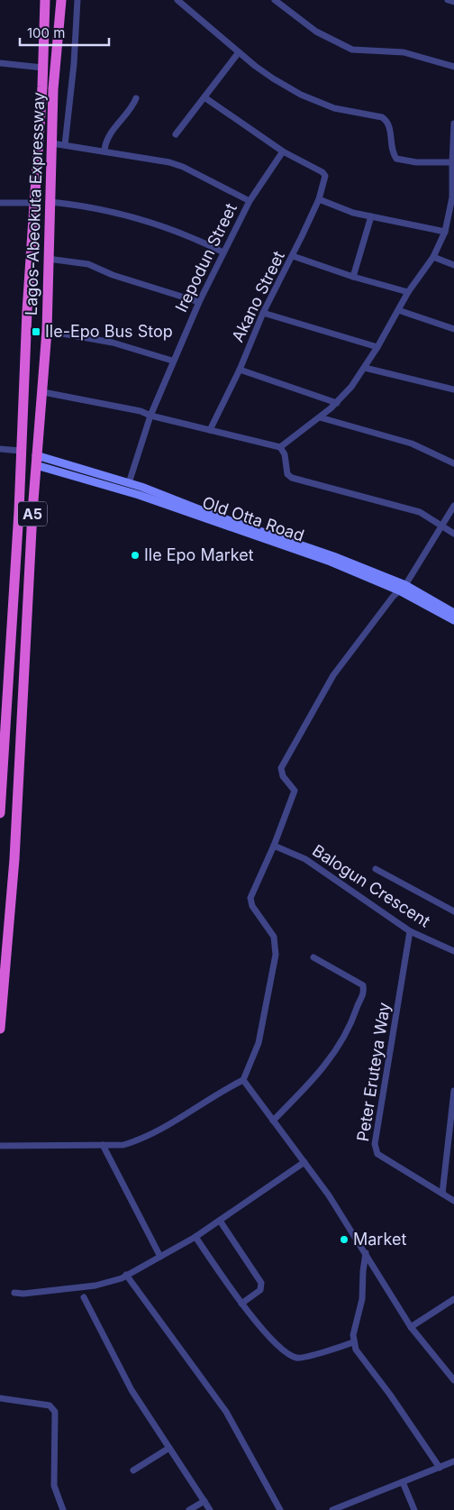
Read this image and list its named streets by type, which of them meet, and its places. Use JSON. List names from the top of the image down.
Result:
{
  "streets": {
    "highway": ["Lagos-Abeokuta Expressway", "A5"],
    "main road": ["Old Otta Road"],
    "street": [
      "Irepodun Street",
      "Akano Street",
      "Balogun Crescent",
      "Peter Eruteya Way"
    ]
  },
  "crossings": [
    ["Lagos-Abeokuta Expressway", "Old Otta Road"],
    ["Irepodun Street", "Akano Street"],
    ["Balogun Crescent", "Peter Eruteya Way"]
  ],
  "places": {
    "transit": ["Ile-Epo Bus Stop"],
    "other": ["Ile Epo Market", "Market"]
  },
  "scale_bar": "100 m"
}
